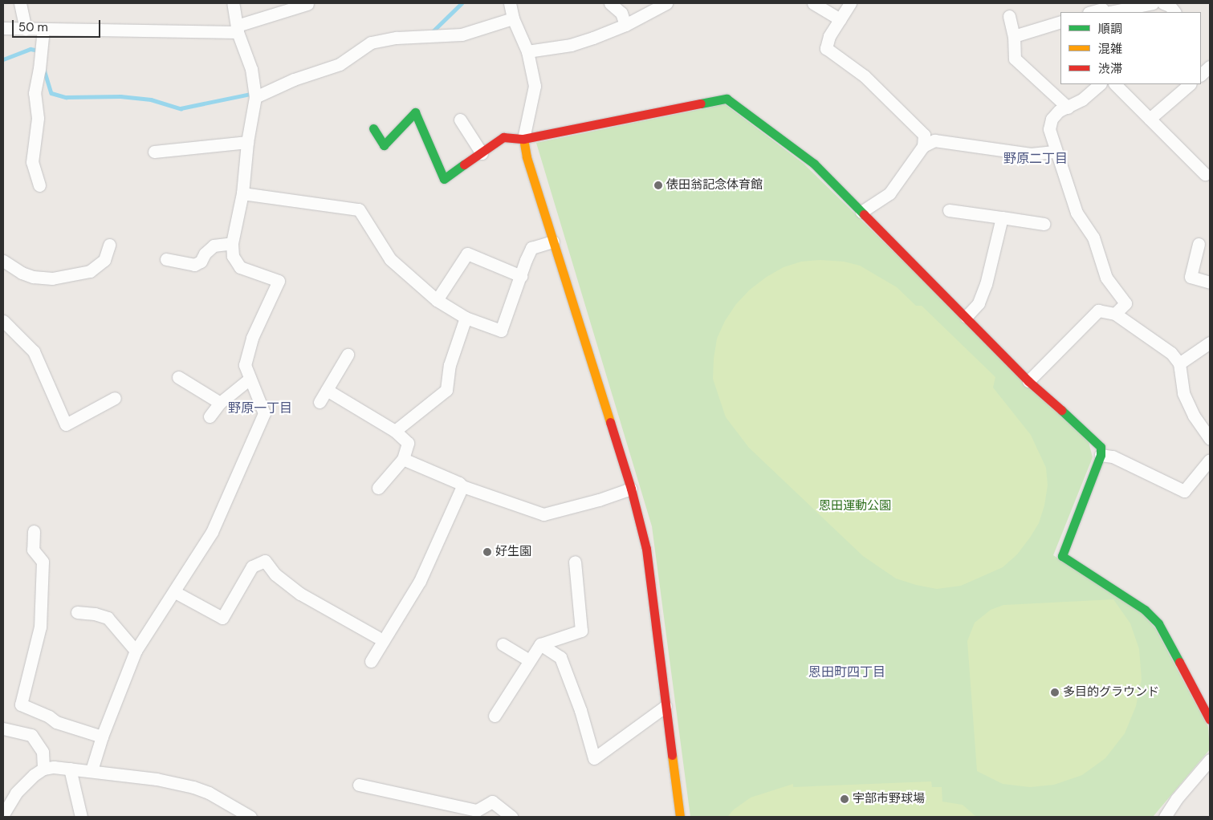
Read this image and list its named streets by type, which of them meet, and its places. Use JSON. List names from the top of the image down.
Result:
{
  "districts": ["野原二丁目", "野原一丁目", "恩田町四丁目"],
  "parks": ["恩田運動公園"],
  "places": [
    "俵田翁記念体育館",
    "好生園",
    "多目的グラウンド",
    "宇部市野球場"
  ],
  "legend": ["順調", "混雑", "渋滞"],
  "scale_bar": "50 m"
}
